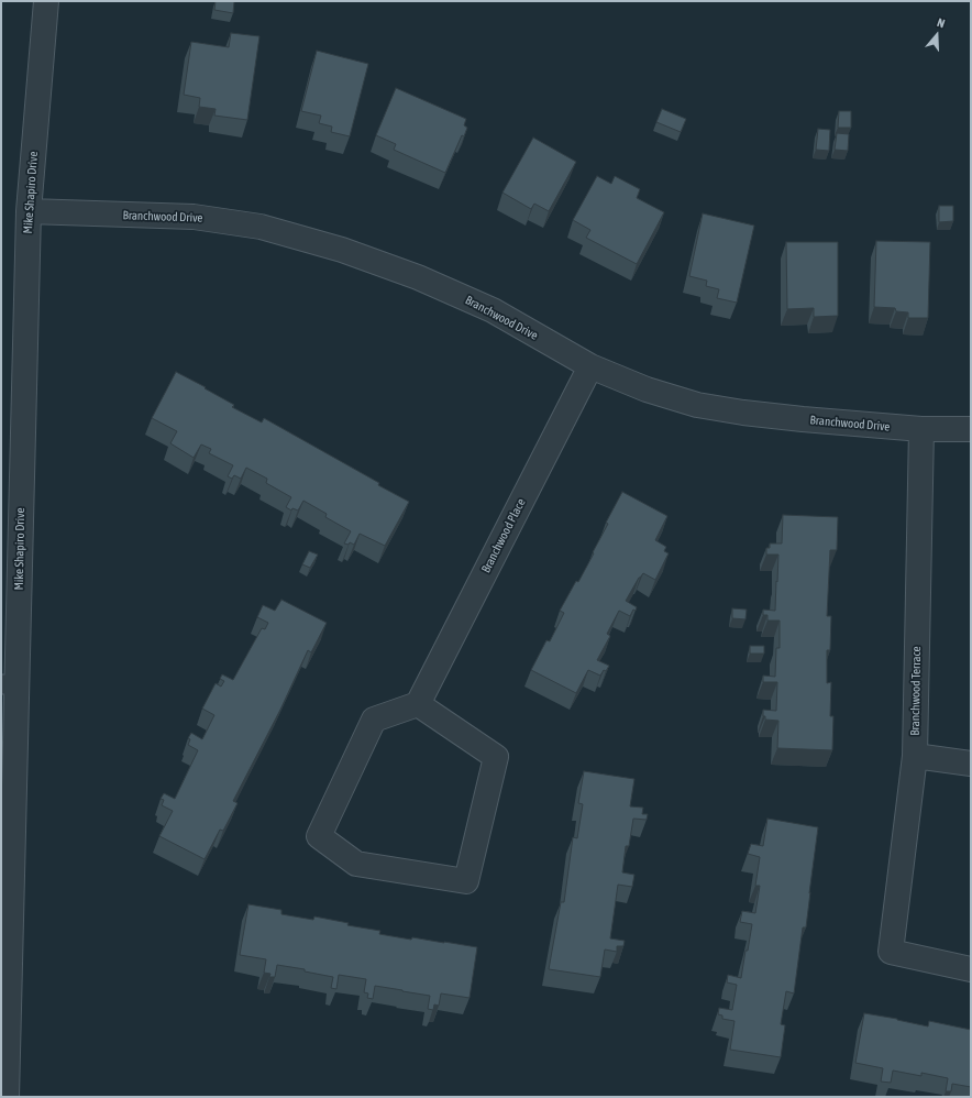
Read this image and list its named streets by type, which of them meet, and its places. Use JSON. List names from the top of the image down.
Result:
{
  "streets": {
    "street": [
      "Mike Shapiro Drive",
      "Branchwood Drive",
      "Branchwood Place",
      "Branchwood Terrace"
    ]
  },
  "crossings": [
    ["Mike Shapiro Drive", "Branchwood Drive"],
    ["Branchwood Drive", "Branchwood Place"],
    ["Branchwood Drive", "Branchwood Terrace"]
  ],
  "north": "top"
}
